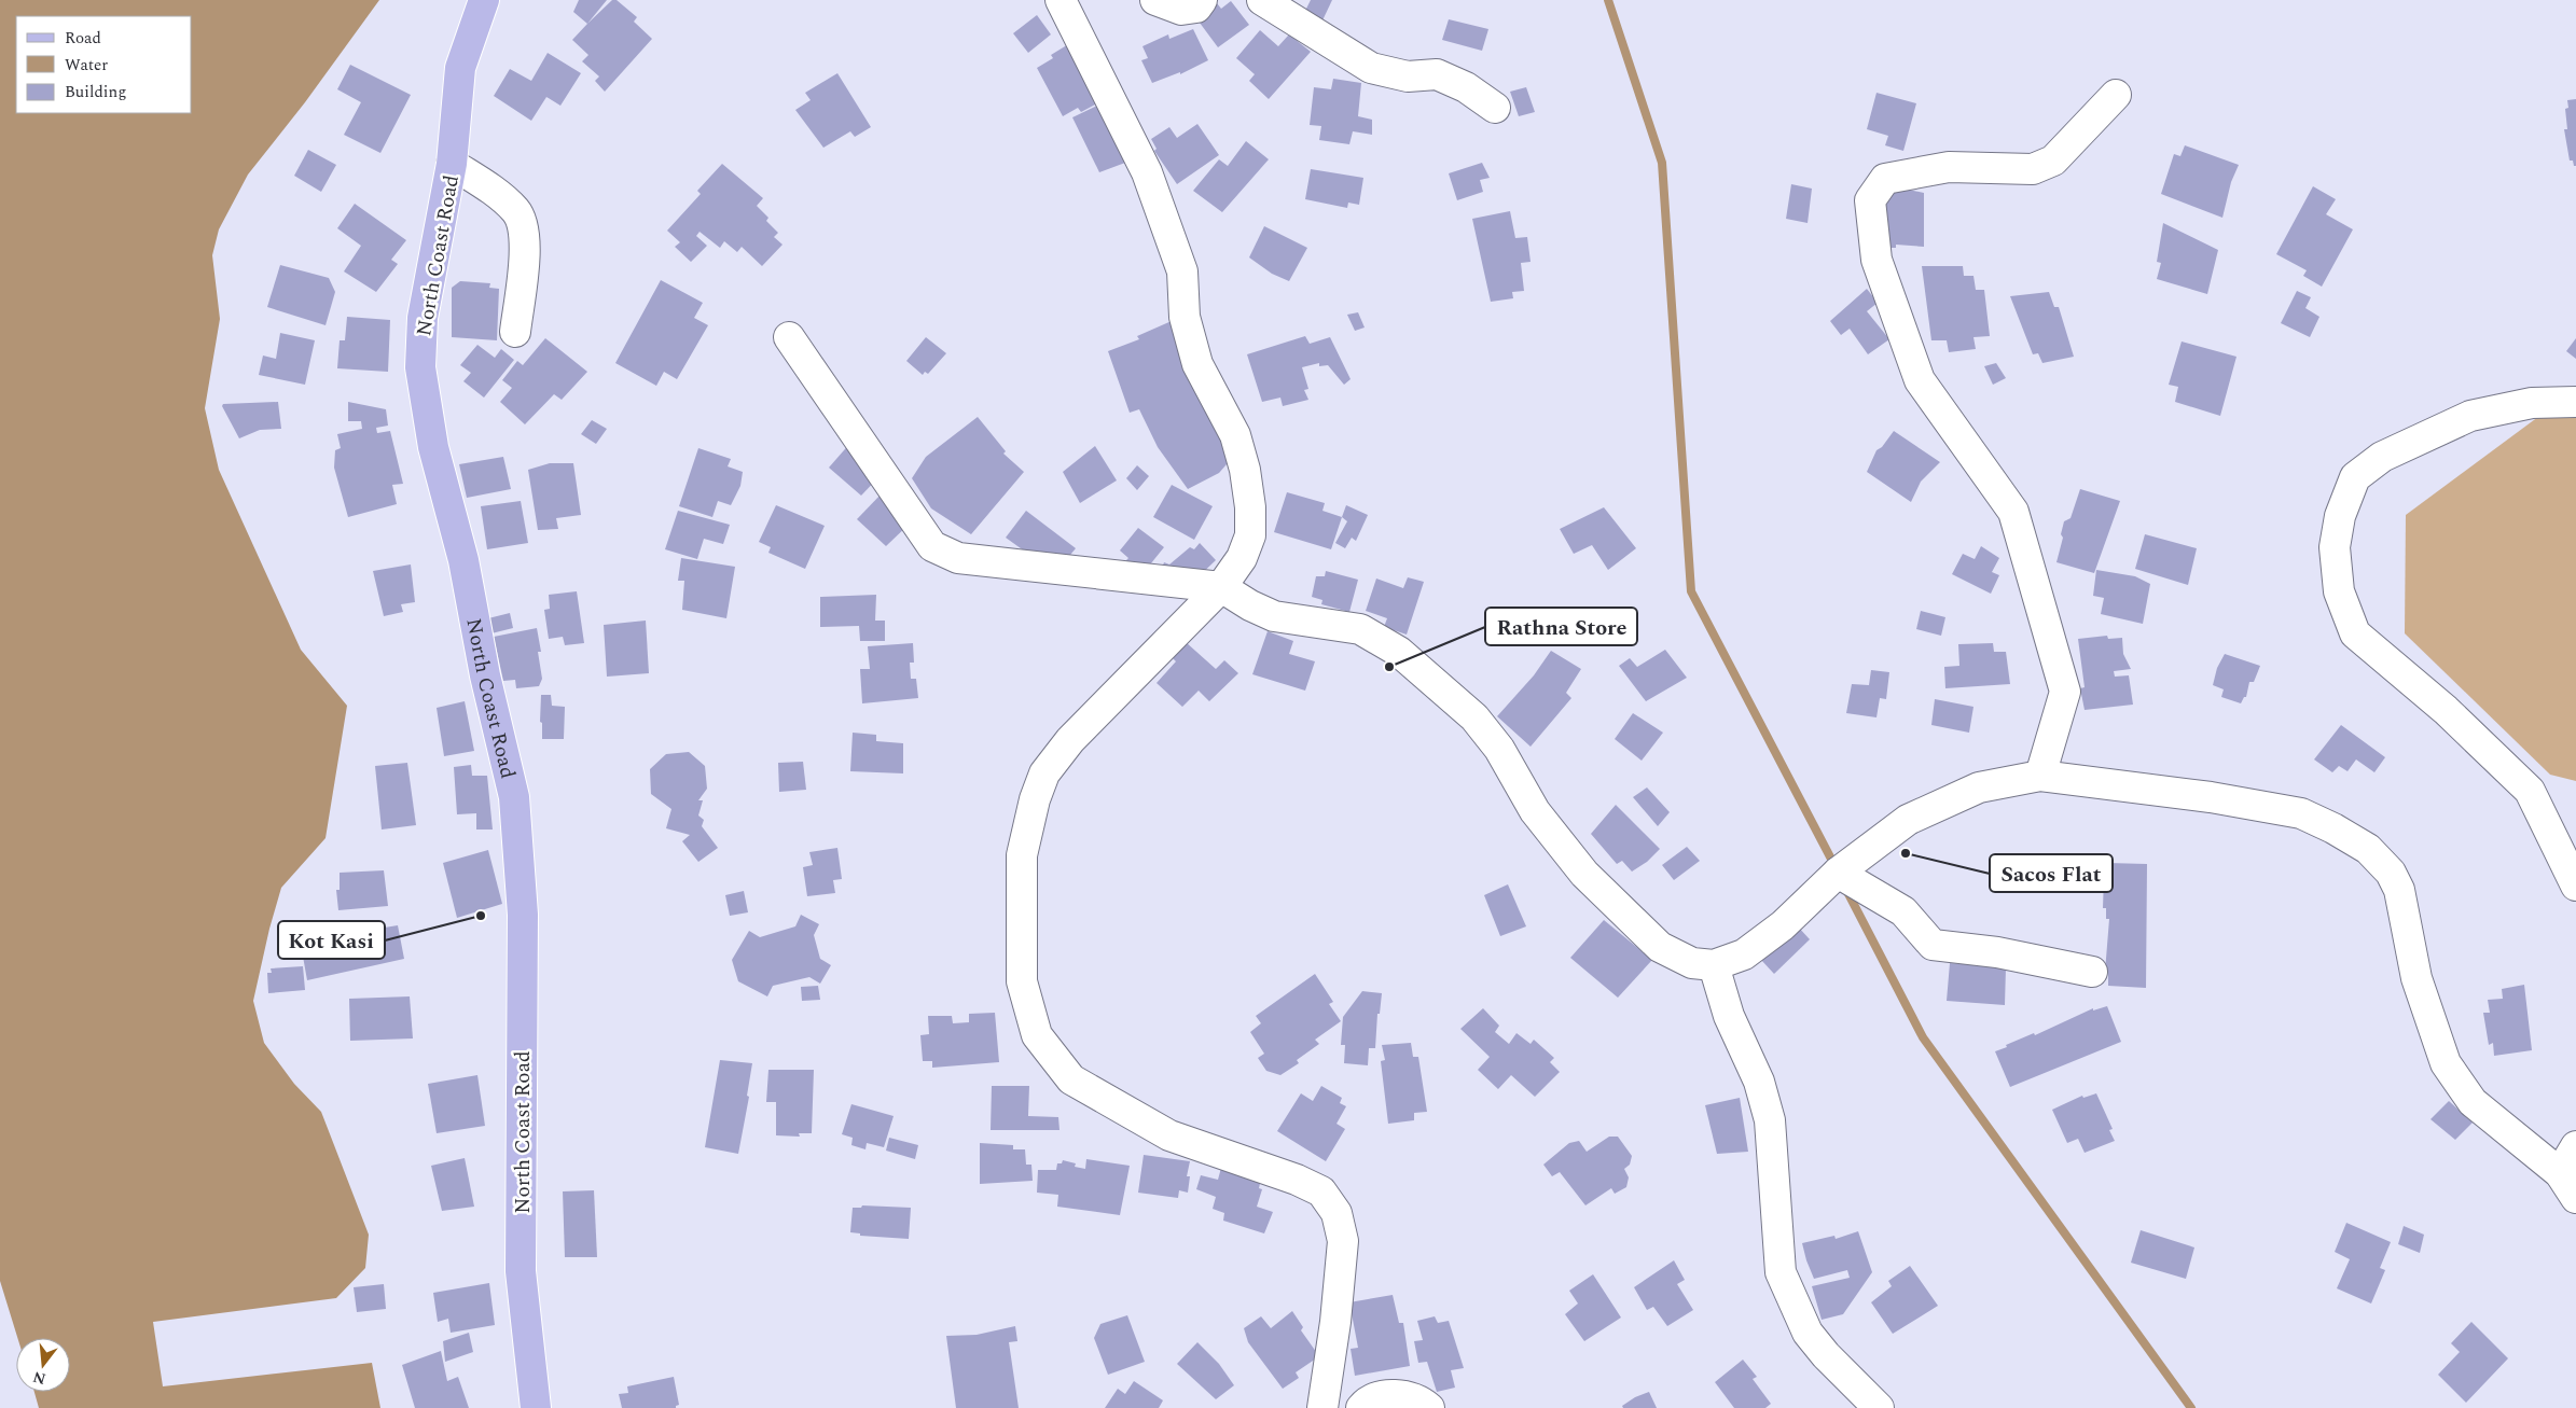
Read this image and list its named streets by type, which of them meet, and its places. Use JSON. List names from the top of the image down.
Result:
{
  "streets": {
    "main road": ["North Coast Road"]
  },
  "places": ["Rathna Store", "Sacos Flat", "Kot Kasi"],
  "legend": ["Road", "Water", "Building"],
  "north": "bottom"
}
